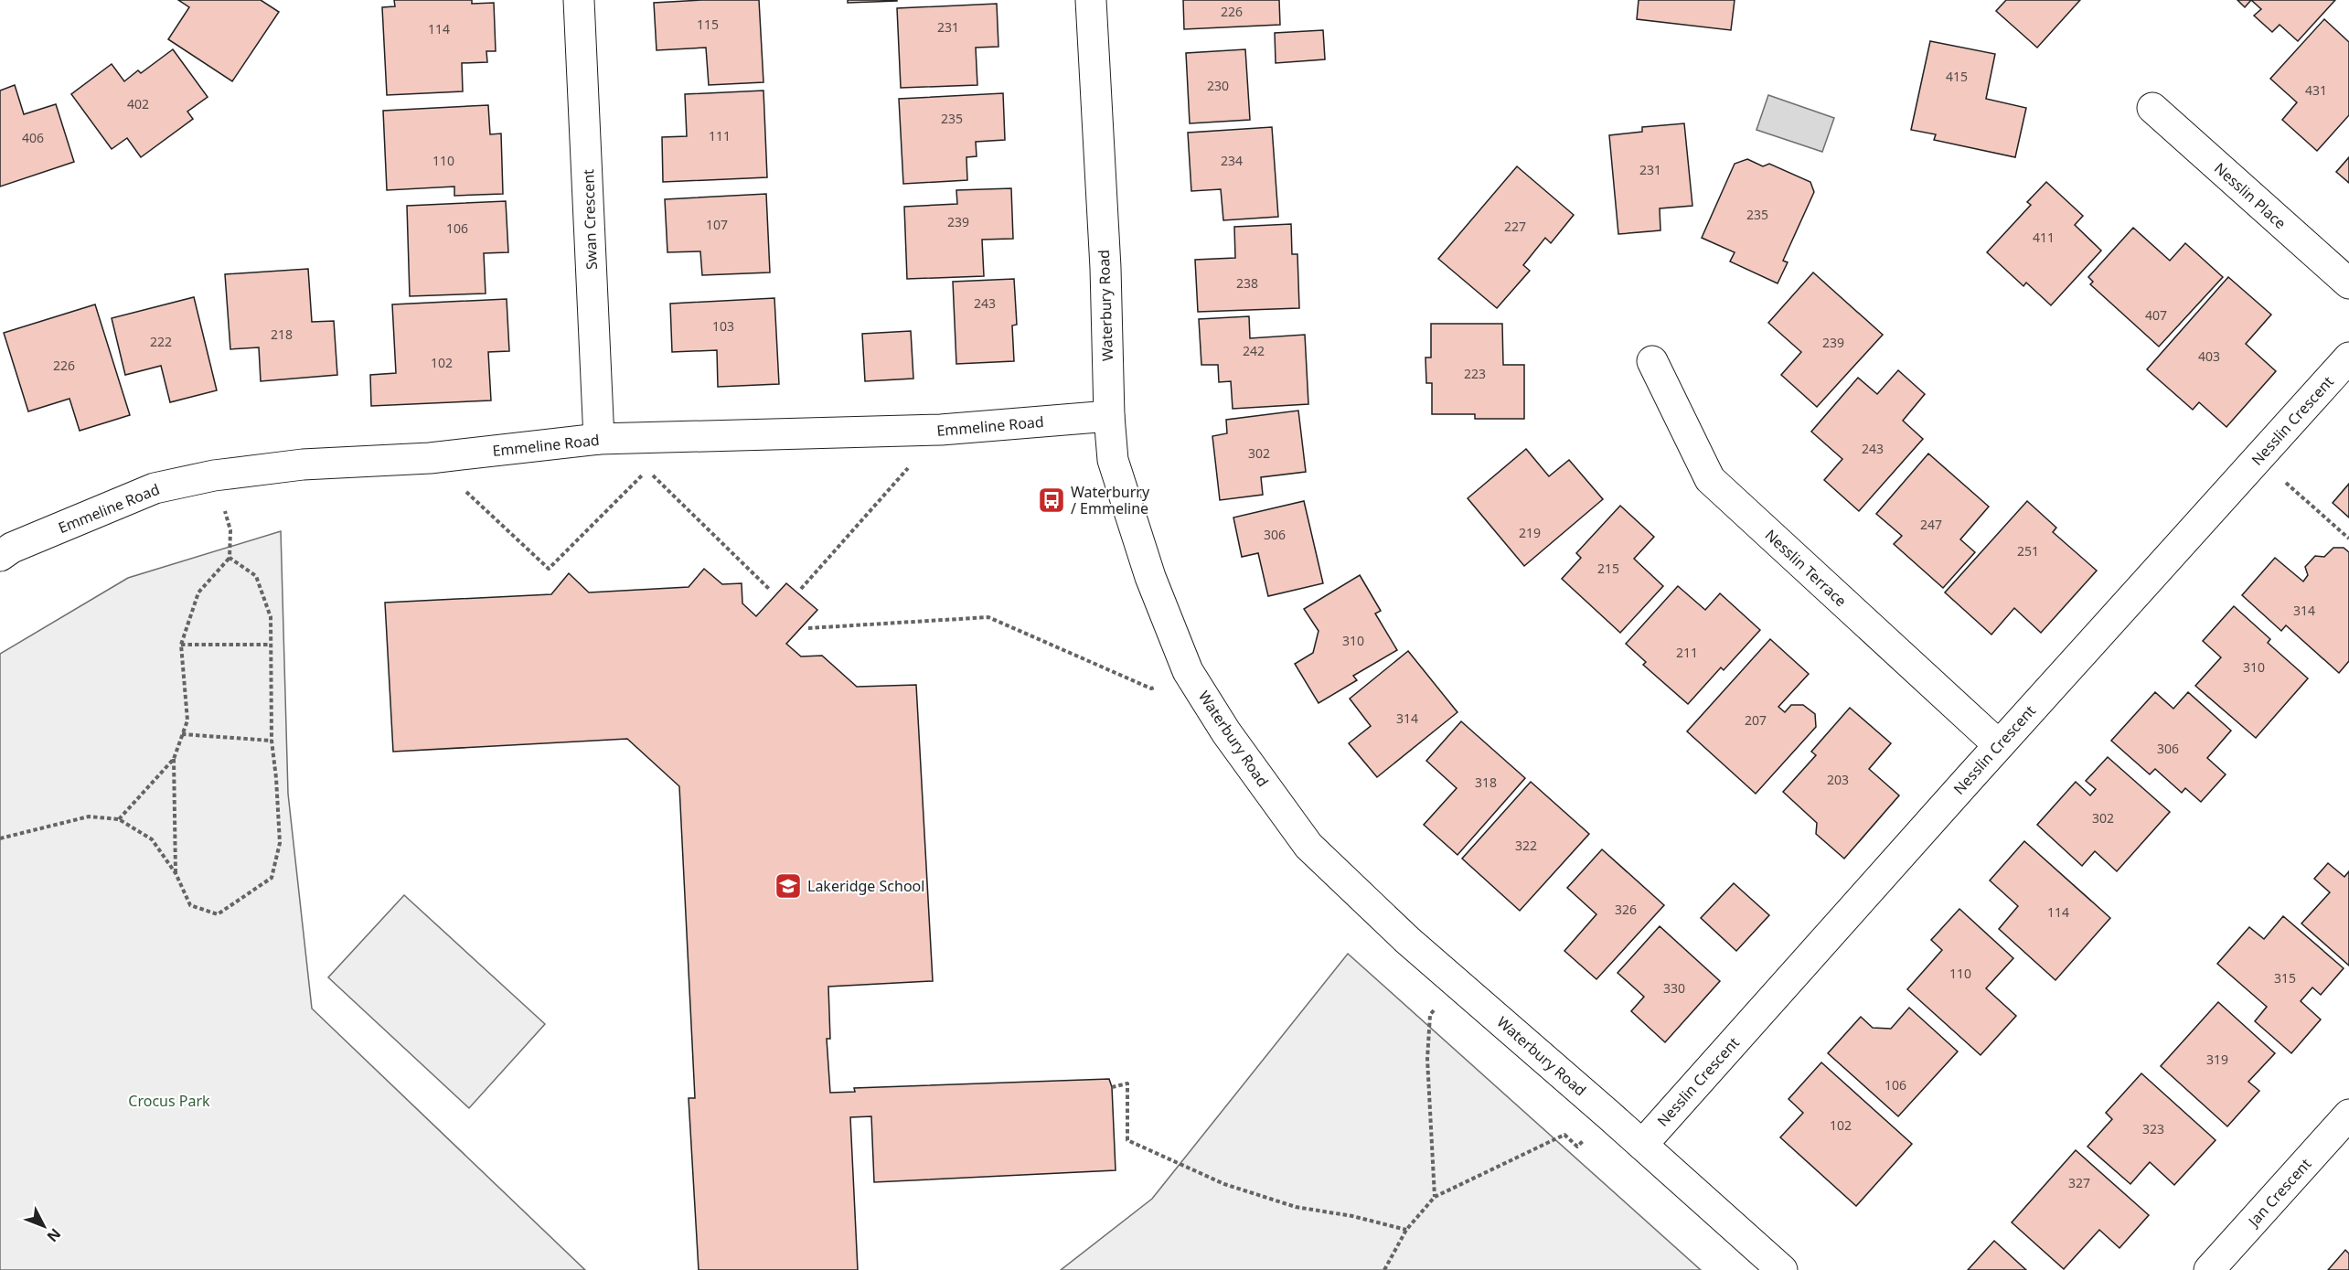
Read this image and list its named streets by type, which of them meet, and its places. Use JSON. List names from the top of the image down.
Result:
{
  "streets": {
    "street": [
      "Nesslin Place",
      "Swan Crescent",
      "Waterbury Road",
      "Nesslin Crescent",
      "Emmeline Road",
      "Nesslin Terrace",
      "Jan Crescent"
    ]
  },
  "crossings": [
    ["Swan Crescent", "Emmeline Road"],
    ["Waterbury Road", "Nesslin Crescent"],
    ["Waterbury Road", "Emmeline Road"],
    ["Nesslin Crescent", "Nesslin Terrace"]
  ],
  "parks": ["Crocus Park"],
  "places": {
    "bus stop": ["Waterburry / Emmeline"],
    "school or university": ["Lakeridge School"]
  },
  "house_numbers": [
    "226",
    "115",
    "231",
    "114",
    "415",
    "230",
    "431",
    "402",
    "235",
    "111",
    "406",
    "110",
    "234",
    "231",
    "235",
    "239",
    "107",
    "227",
    "106",
    "411",
    "238",
    "243",
    "407",
    "103",
    "218",
    "222",
    "239",
    "242",
    "403",
    "102",
    "226",
    "223",
    "243",
    "302",
    "247",
    "219",
    "306",
    "251",
    "215",
    "314",
    "310",
    "211",
    "310",
    "314",
    "207",
    "306",
    "203",
    "318",
    "302",
    "322",
    "326",
    "114",
    "110",
    "315",
    "330",
    "319",
    "106",
    "102",
    "323",
    "327"
  ],
  "north": "bottom right"
}
